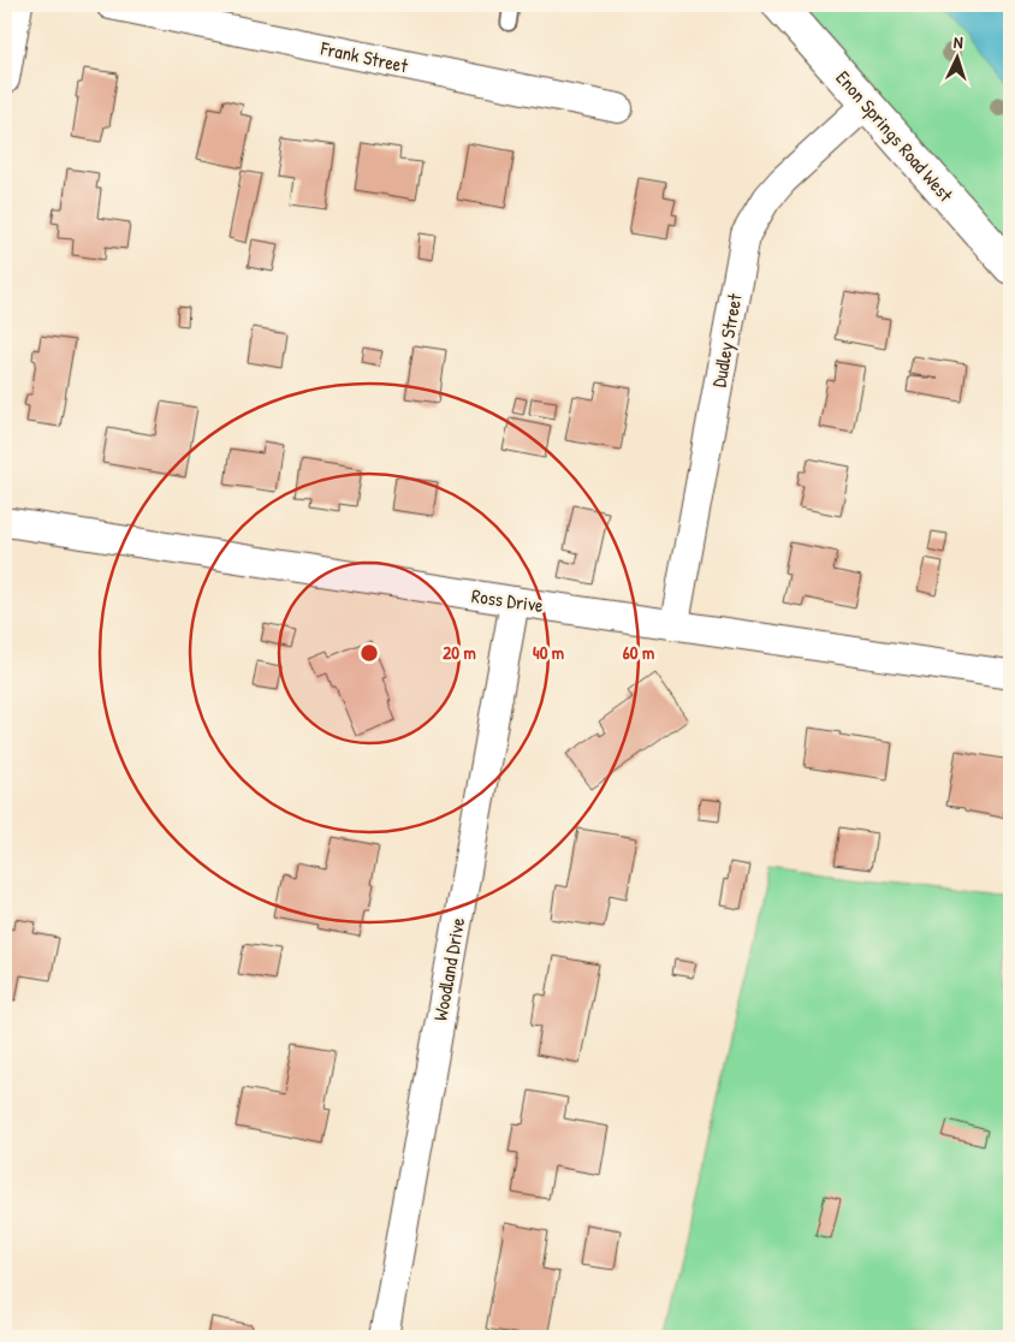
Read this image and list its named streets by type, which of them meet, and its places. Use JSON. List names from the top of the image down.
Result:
{
  "streets": {
    "street": [
      "Frank Street",
      "Enon Springs Road West",
      "Dudley Street",
      "Ross Drive",
      "Woodland Drive"
    ]
  },
  "crossings": [
    ["Enon Springs Road West", "Dudley Street"],
    ["Dudley Street", "Ross Drive"],
    ["Ross Drive", "Woodland Drive"]
  ],
  "north": "top",
  "rings": ["20 m", "40 m", "60 m"]
}
